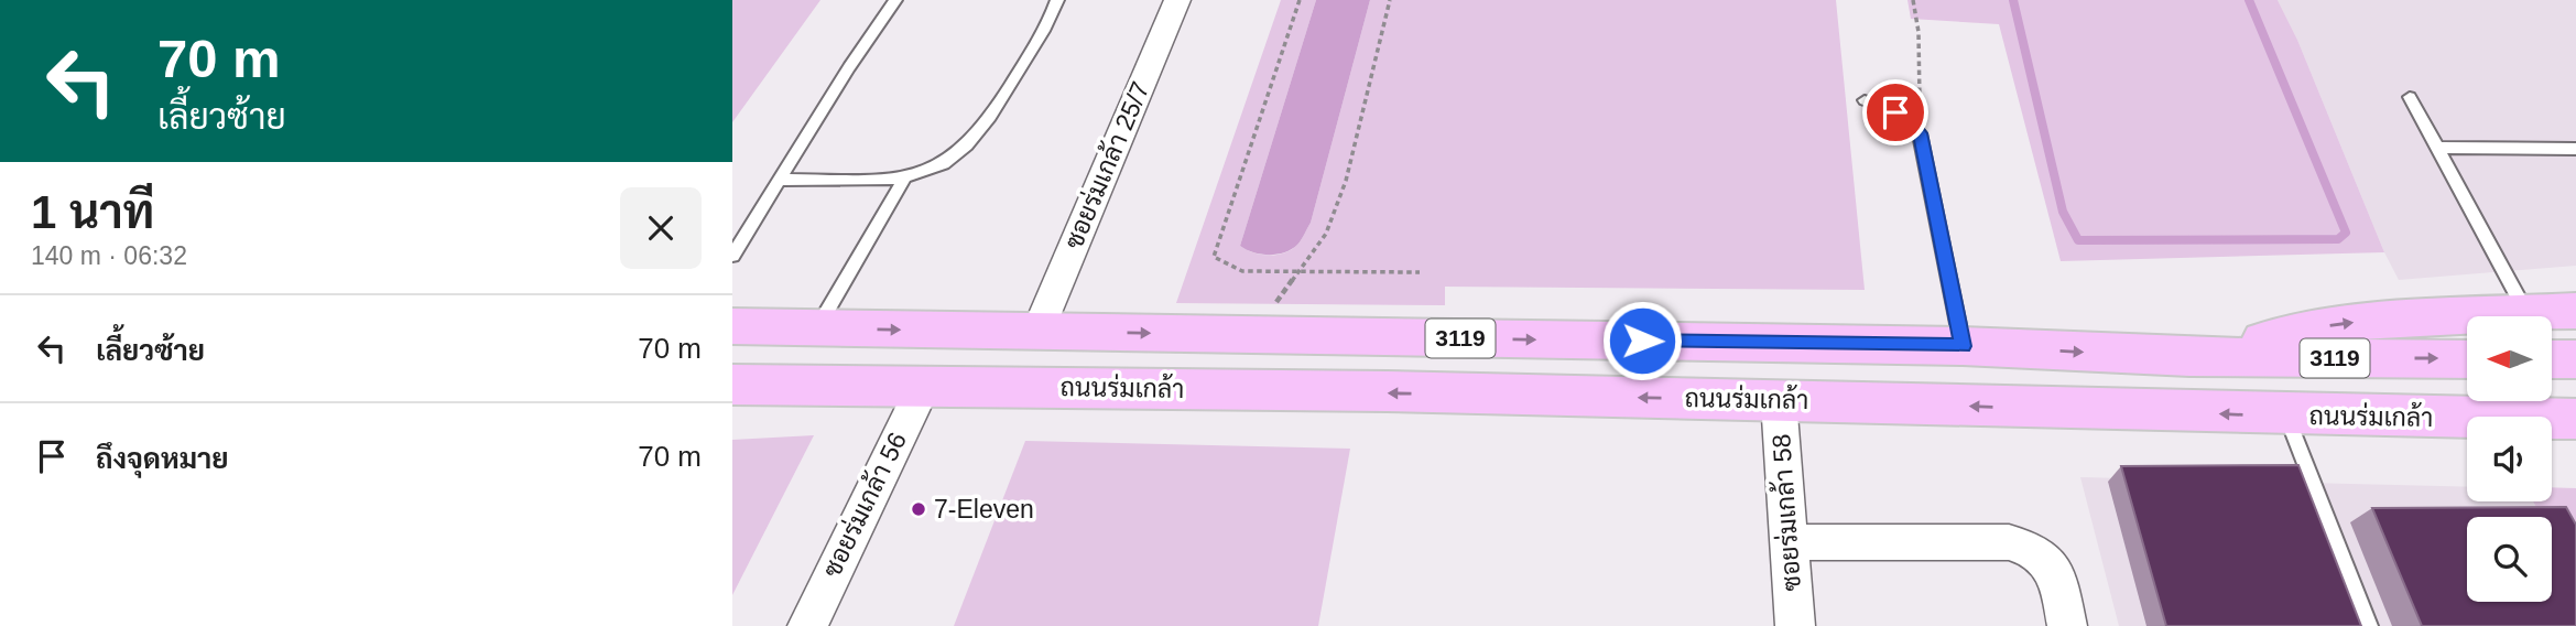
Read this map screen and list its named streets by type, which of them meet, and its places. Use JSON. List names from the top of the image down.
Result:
{
  "streets": {
    "main road": ["3119", "ถนนร่มเกล้า"],
    "street": ["ซอยร่มเกล้า 25/7", "ซอยร่มเกล้า 56", "ซอยร่มเกล้า 58"]
  },
  "crossings": [
    ["ซอยร่มเกล้า 25/7", "3119"],
    ["ถนนร่มเกล้า", "ซอยร่มเกล้า 56"],
    ["ถนนร่มเกล้า", "ซอยร่มเกล้า 58"]
  ],
  "places": ["7-Eleven"],
  "north": "left",
  "page": {
    "turn": ["70 m", "เลี้ยวซ้าย"],
    "heading": ["1 นาที", "140 m · 06:32"],
    "list": [
      {
        "name": "เลี้ยวซ้าย",
        "value": "70 m"
      },
      {
        "name": "ถึงจุดหมาย",
        "value": "70 m"
      }
    ]
  }
}
